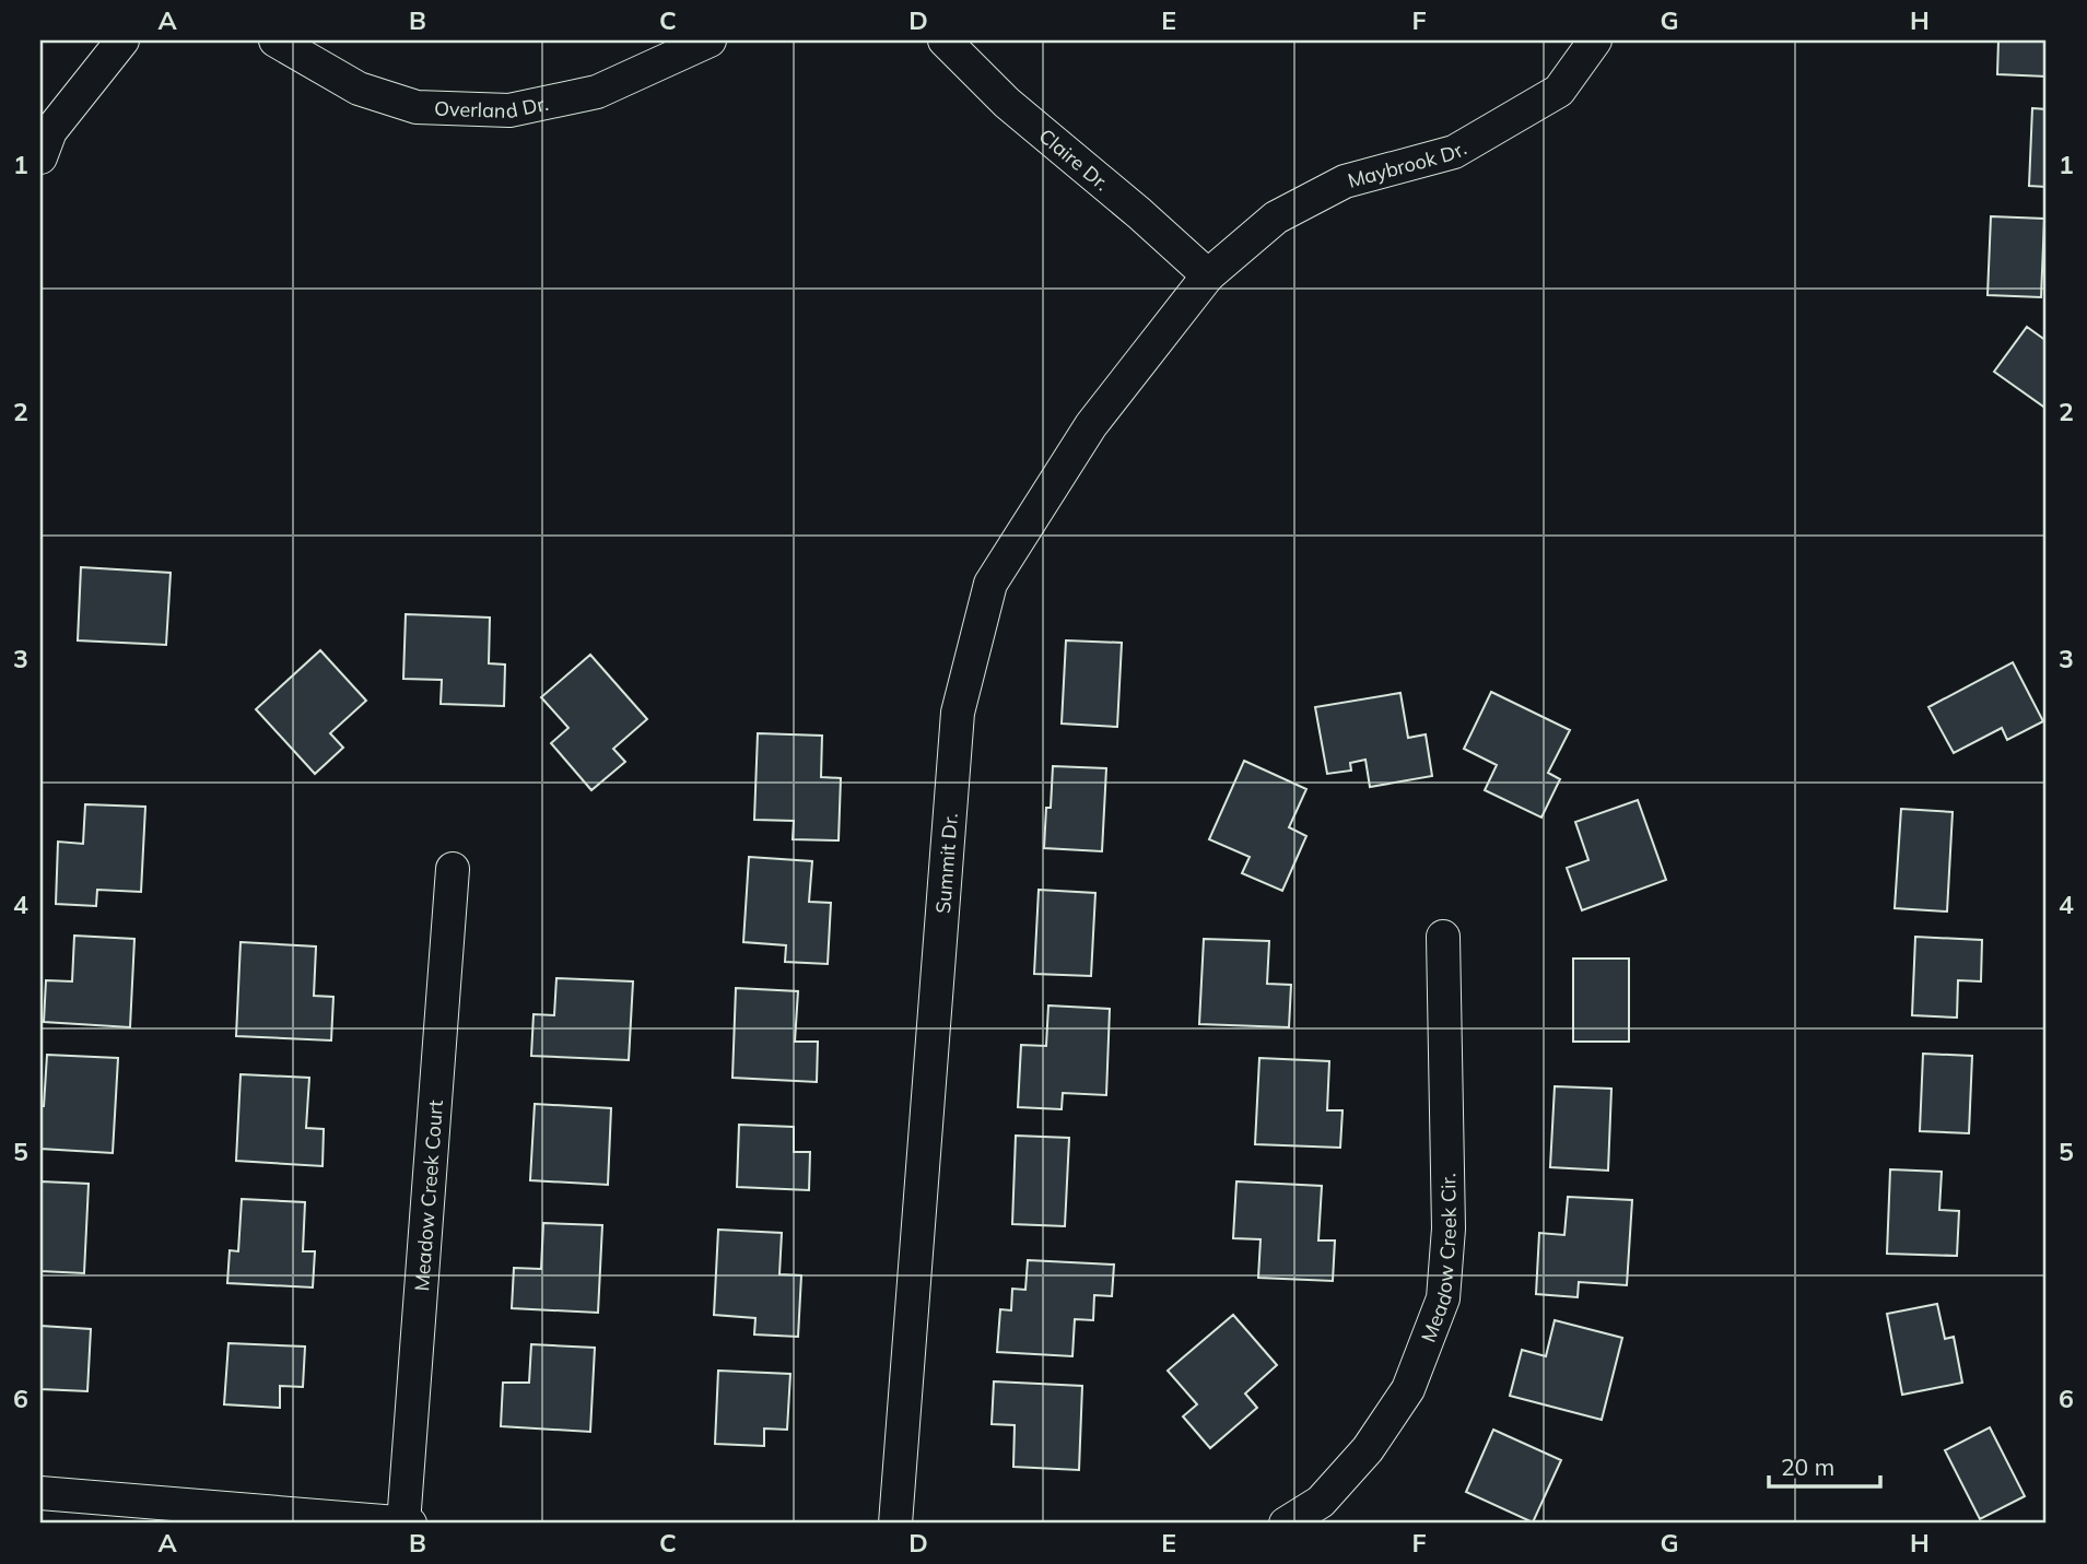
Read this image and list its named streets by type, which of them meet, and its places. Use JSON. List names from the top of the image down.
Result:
{
  "streets": {
    "street": [
      "Overland Dr.",
      "Claire Dr.",
      "Maybrook Dr.",
      "Summit Dr.",
      "Meadow Creek Court",
      "Meadow Creek Cir."
    ]
  },
  "crossings": [
    ["Claire Dr.", "Maybrook Dr."],
    ["Claire Dr.", "Summit Dr."],
    ["Maybrook Dr.", "Summit Dr."]
  ],
  "scale_bar": "20 m",
  "grid": {
    "columns": [
      "A",
      "B",
      "C",
      "D",
      "E",
      "F",
      "G",
      "H"
    ],
    "rows": [
      "1",
      "2",
      "3",
      "4",
      "5",
      "6"
    ]
  }
}
